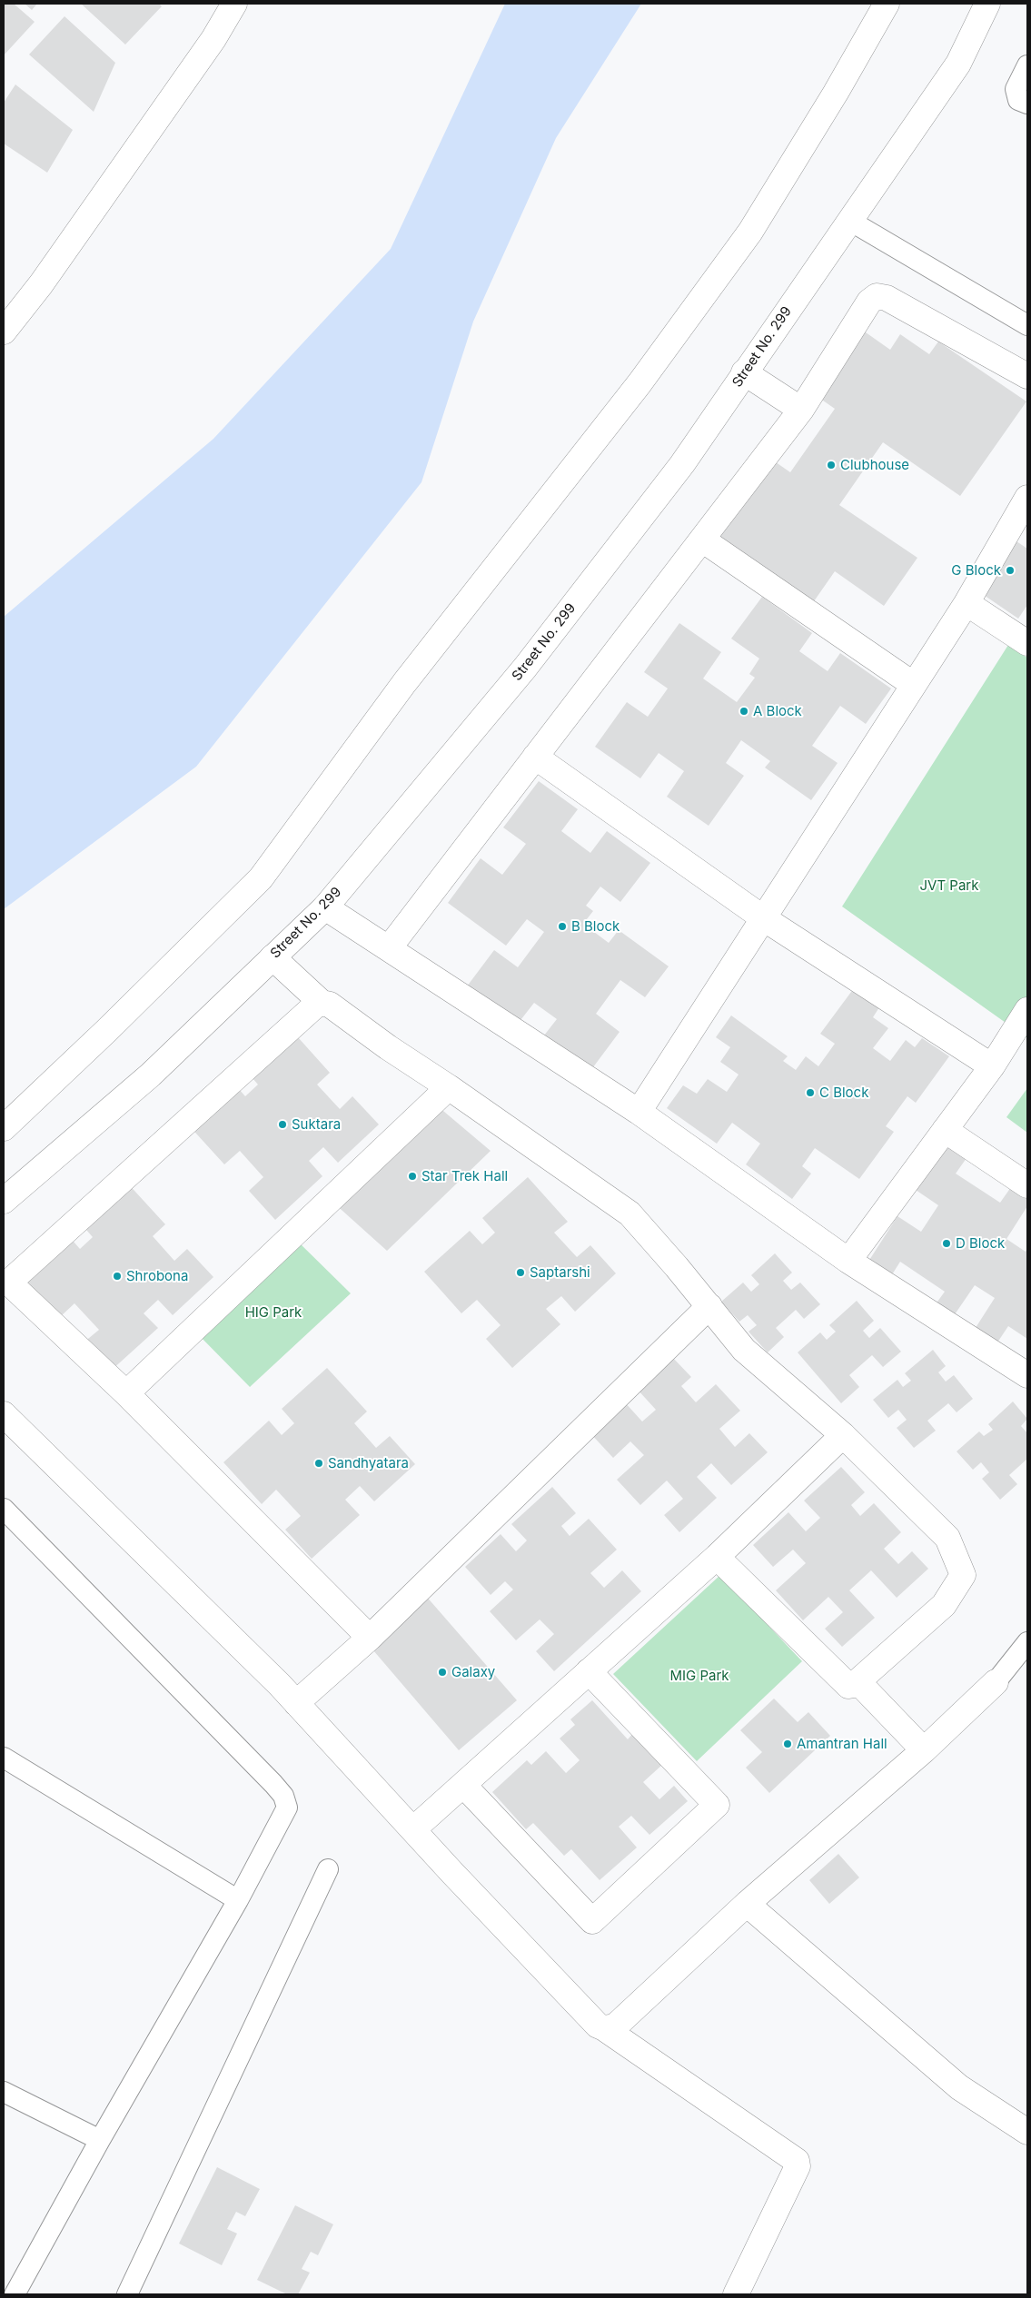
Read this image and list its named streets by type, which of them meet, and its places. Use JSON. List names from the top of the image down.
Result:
{
  "streets": {
    "street": ["Street No. 299"]
  },
  "parks": ["JVT Park", "HIG Park", "MIG Park"],
  "places": [
    "Clubhouse",
    "G Block",
    "A Block",
    "B Block",
    "C Block",
    "Suktara",
    "Star Trek Hall",
    "D Block",
    "Saptarshi",
    "Shrobona",
    "Sandhyatara",
    "Galaxy",
    "Amantran Hall"
  ]
}
